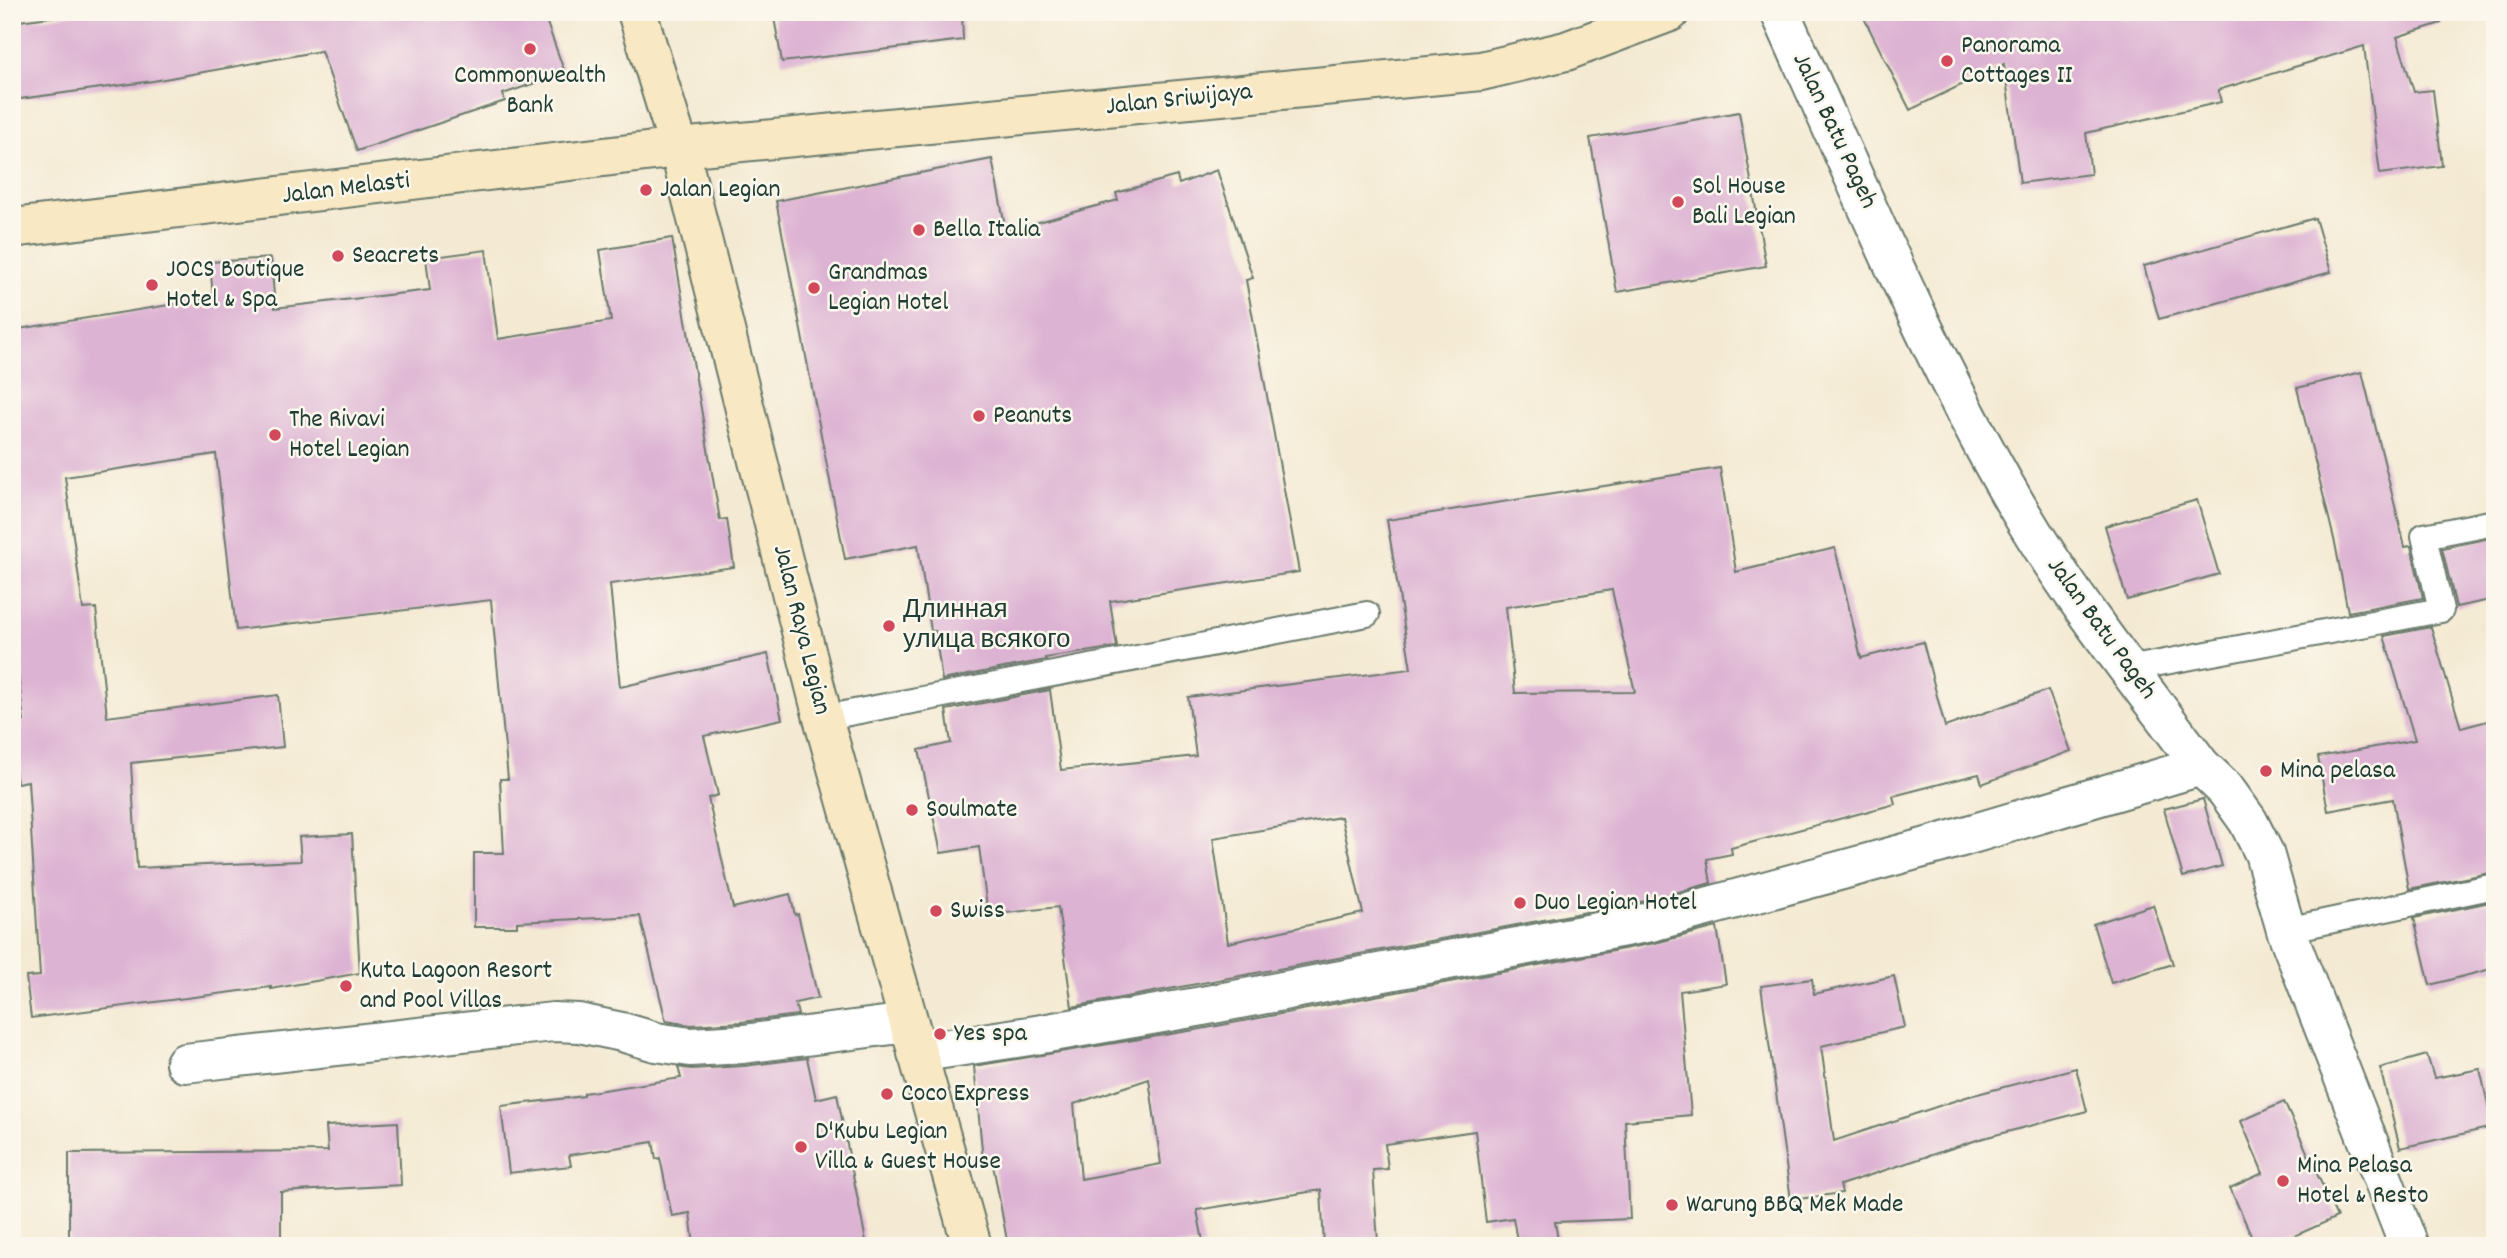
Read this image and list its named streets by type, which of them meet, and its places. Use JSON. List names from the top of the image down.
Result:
{
  "streets": {
    "main road": ["Jalan Sriwijaya", "Jalan Melasti", "Jalan Raya Legian"],
    "street": ["Jalan Batu Pageh"]
  },
  "crossings": [
    ["Jalan Sriwijaya", "Jalan Melasti"],
    ["Jalan Sriwijaya", "Jalan Raya Legian"],
    ["Jalan Melasti", "Jalan Raya Legian"]
  ],
  "places": [
    "Commonwealth Bank",
    "Panorama Cottages II",
    "Jalan Legian",
    "Sol House Bali Legian",
    "Bella Italia",
    "Seacrets",
    "JOCS Boutique Hotel & Spa",
    "Grandmas Legian Hotel",
    "Peanuts",
    "The Rivavi Hotel Legian",
    "Длинная улица всякого",
    "Mina pelasa",
    "Soulmate",
    "Duo Legian Hotel",
    "Swiss",
    "Kuta Lagoon Resort and Pool Villas",
    "Yes spa",
    "Coco Express",
    "D'Kubu Legian Villa & Guest House",
    "Mina Pelasa Hotel & Resto",
    "Warung BBQ Mek Made"
  ]
}
